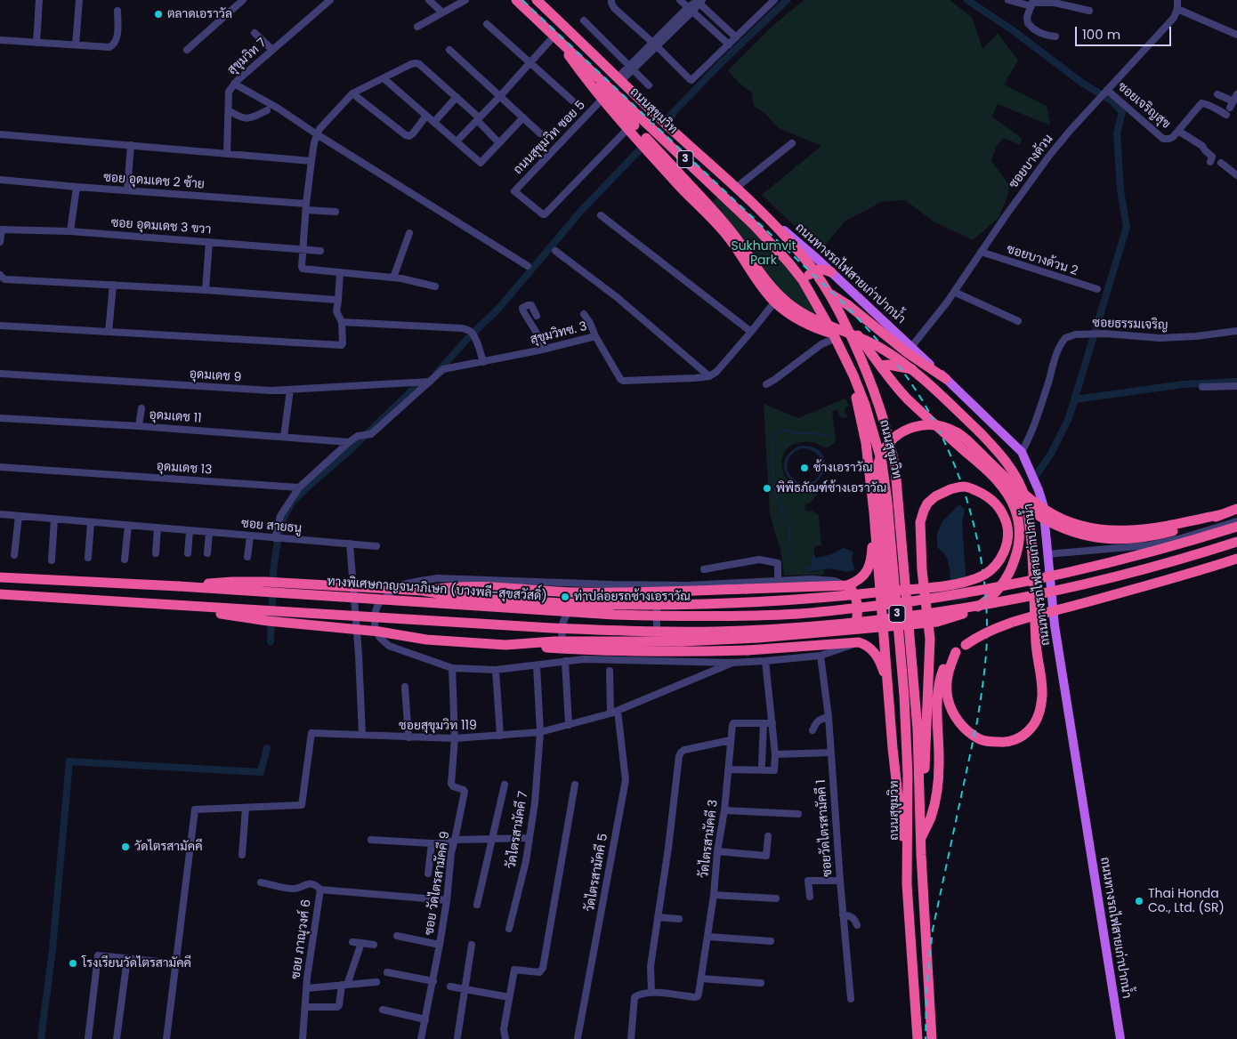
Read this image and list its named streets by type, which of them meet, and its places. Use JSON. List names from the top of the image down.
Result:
{
  "streets": {
    "highway": ["ถนนสุขุมวิท", "3", "ทางพิเศษกาญจนาภิเษก (บางพลี-สุขสวัสดิ์)"],
    "main road": ["ถนนทางรถไฟสายเก่าปากน้ำ"],
    "street": [
      "สุขุมวิท 7",
      "ซอยเจริญสุข",
      "ถนนสุขุมวิท ซอย 5",
      "ซอยบางด้วน",
      "ซอย อุดมเดช 2 ซ้าย",
      "ซอย อุดมเดช 3 ขวา",
      "ซอยบางด้วน 2",
      "ซอยธรรมเจริญ",
      "สุขุมวิทซ. 3",
      "อุดมเดช 9",
      "อุดมเดช 11",
      "อุดมเดช 13",
      "ซอย สายธนู",
      "ซอยสุขุมวิท 119",
      "ซอยวัดไตรสามัคคี 1",
      "วัดไตรสามัคคี 7",
      "วัดไตรสามัคคี 3",
      "วัดไตรสามัคคี 5",
      "ซอย วัดไตรสามัคคี 9",
      "ซอย ภาณุวงศ์ 6"
    ]
  },
  "crossings": [
    ["ซอยเจริญสุข", "ซอยบางด้วน"],
    ["ถนนสุขุมวิท", "ถนนทางรถไฟสายเก่าปากน้ำ"],
    ["ซอยบางด้วน", "ซอยบางด้วน 2"],
    ["ซอยบางด้วน", "ถนนทางรถไฟสายเก่าปากน้ำ"],
    ["ถนนทางรถไฟสายเก่าปากน้ำ", "ซอยธรรมเจริญ"],
    ["สุขุมวิทซ. 3", "อุดมเดช 9"],
    ["สุขุมวิทซ. 3", "อุดมเดช 11"],
    ["ซอยสุขุมวิท 119", "วัดไตรสามัคคี 7"],
    ["ซอยสุขุมวิท 119", "วัดไตรสามัคคี 5"],
    ["ซอยสุขุมวิท 119", "ซอย วัดไตรสามัคคี 9"],
    ["ซอย วัดไตรสามัคคี 9", "ซอย ภาณุวงศ์ 6"]
  ],
  "parks": ["Sukhumvit Park"],
  "places": [
    "ตลาดเอราวัล",
    "ช้างเอราวัณ",
    "พิพิธภัณฑ์ช้างเอราวัณ",
    "ท่าปล่อยรถช้างเอราวัณ",
    "วัดไตรสามัคคี",
    "Thai Honda Co., Ltd. (SR)",
    "โรงเรียนวัดไตรสามัคคี"
  ],
  "scale_bar": "100 m"
}
